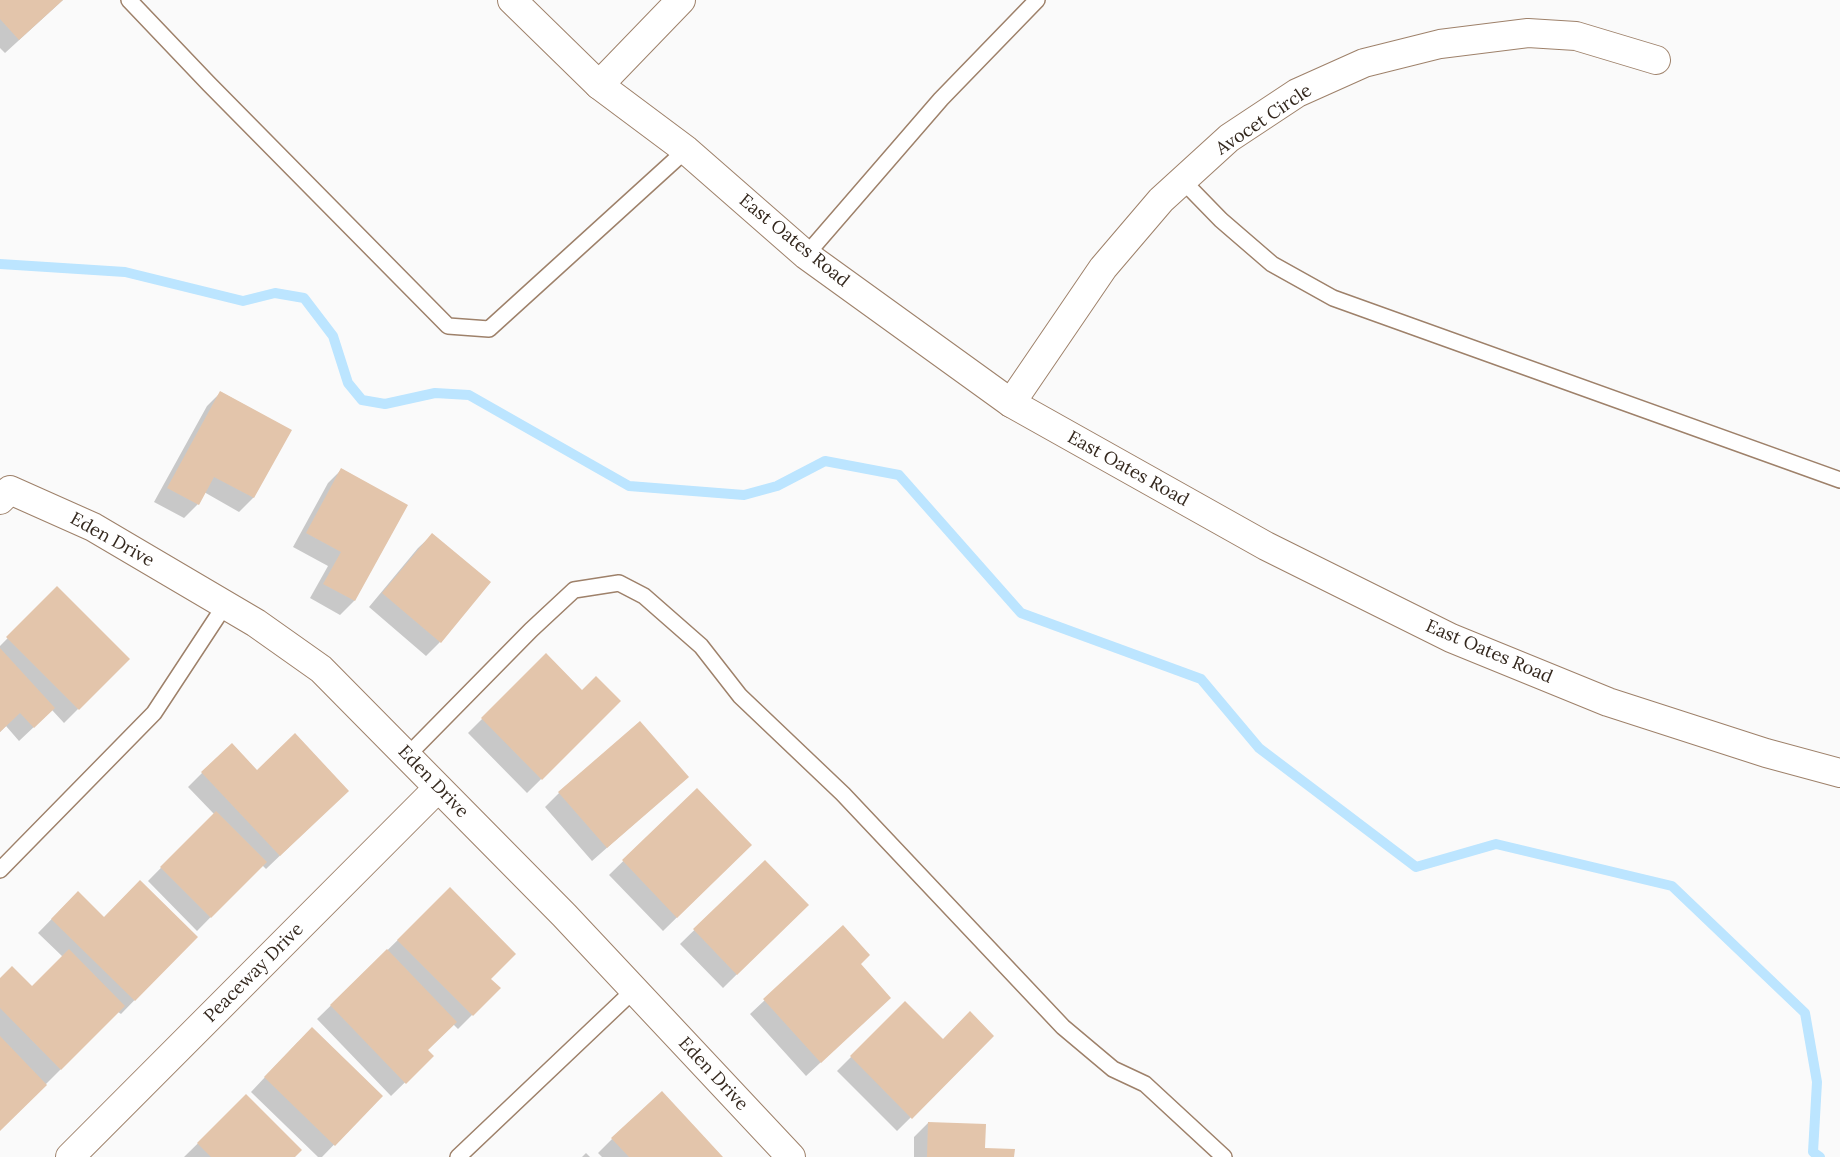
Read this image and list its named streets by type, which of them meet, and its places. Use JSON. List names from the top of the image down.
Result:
{
  "streets": {
    "street": [
      "Avocet Circle",
      "East Oates Road",
      "Eden Drive",
      "Peaceway Drive"
    ]
  },
  "crossings": [
    ["Avocet Circle", "East Oates Road"],
    ["Eden Drive", "Peaceway Drive"]
  ]
}
